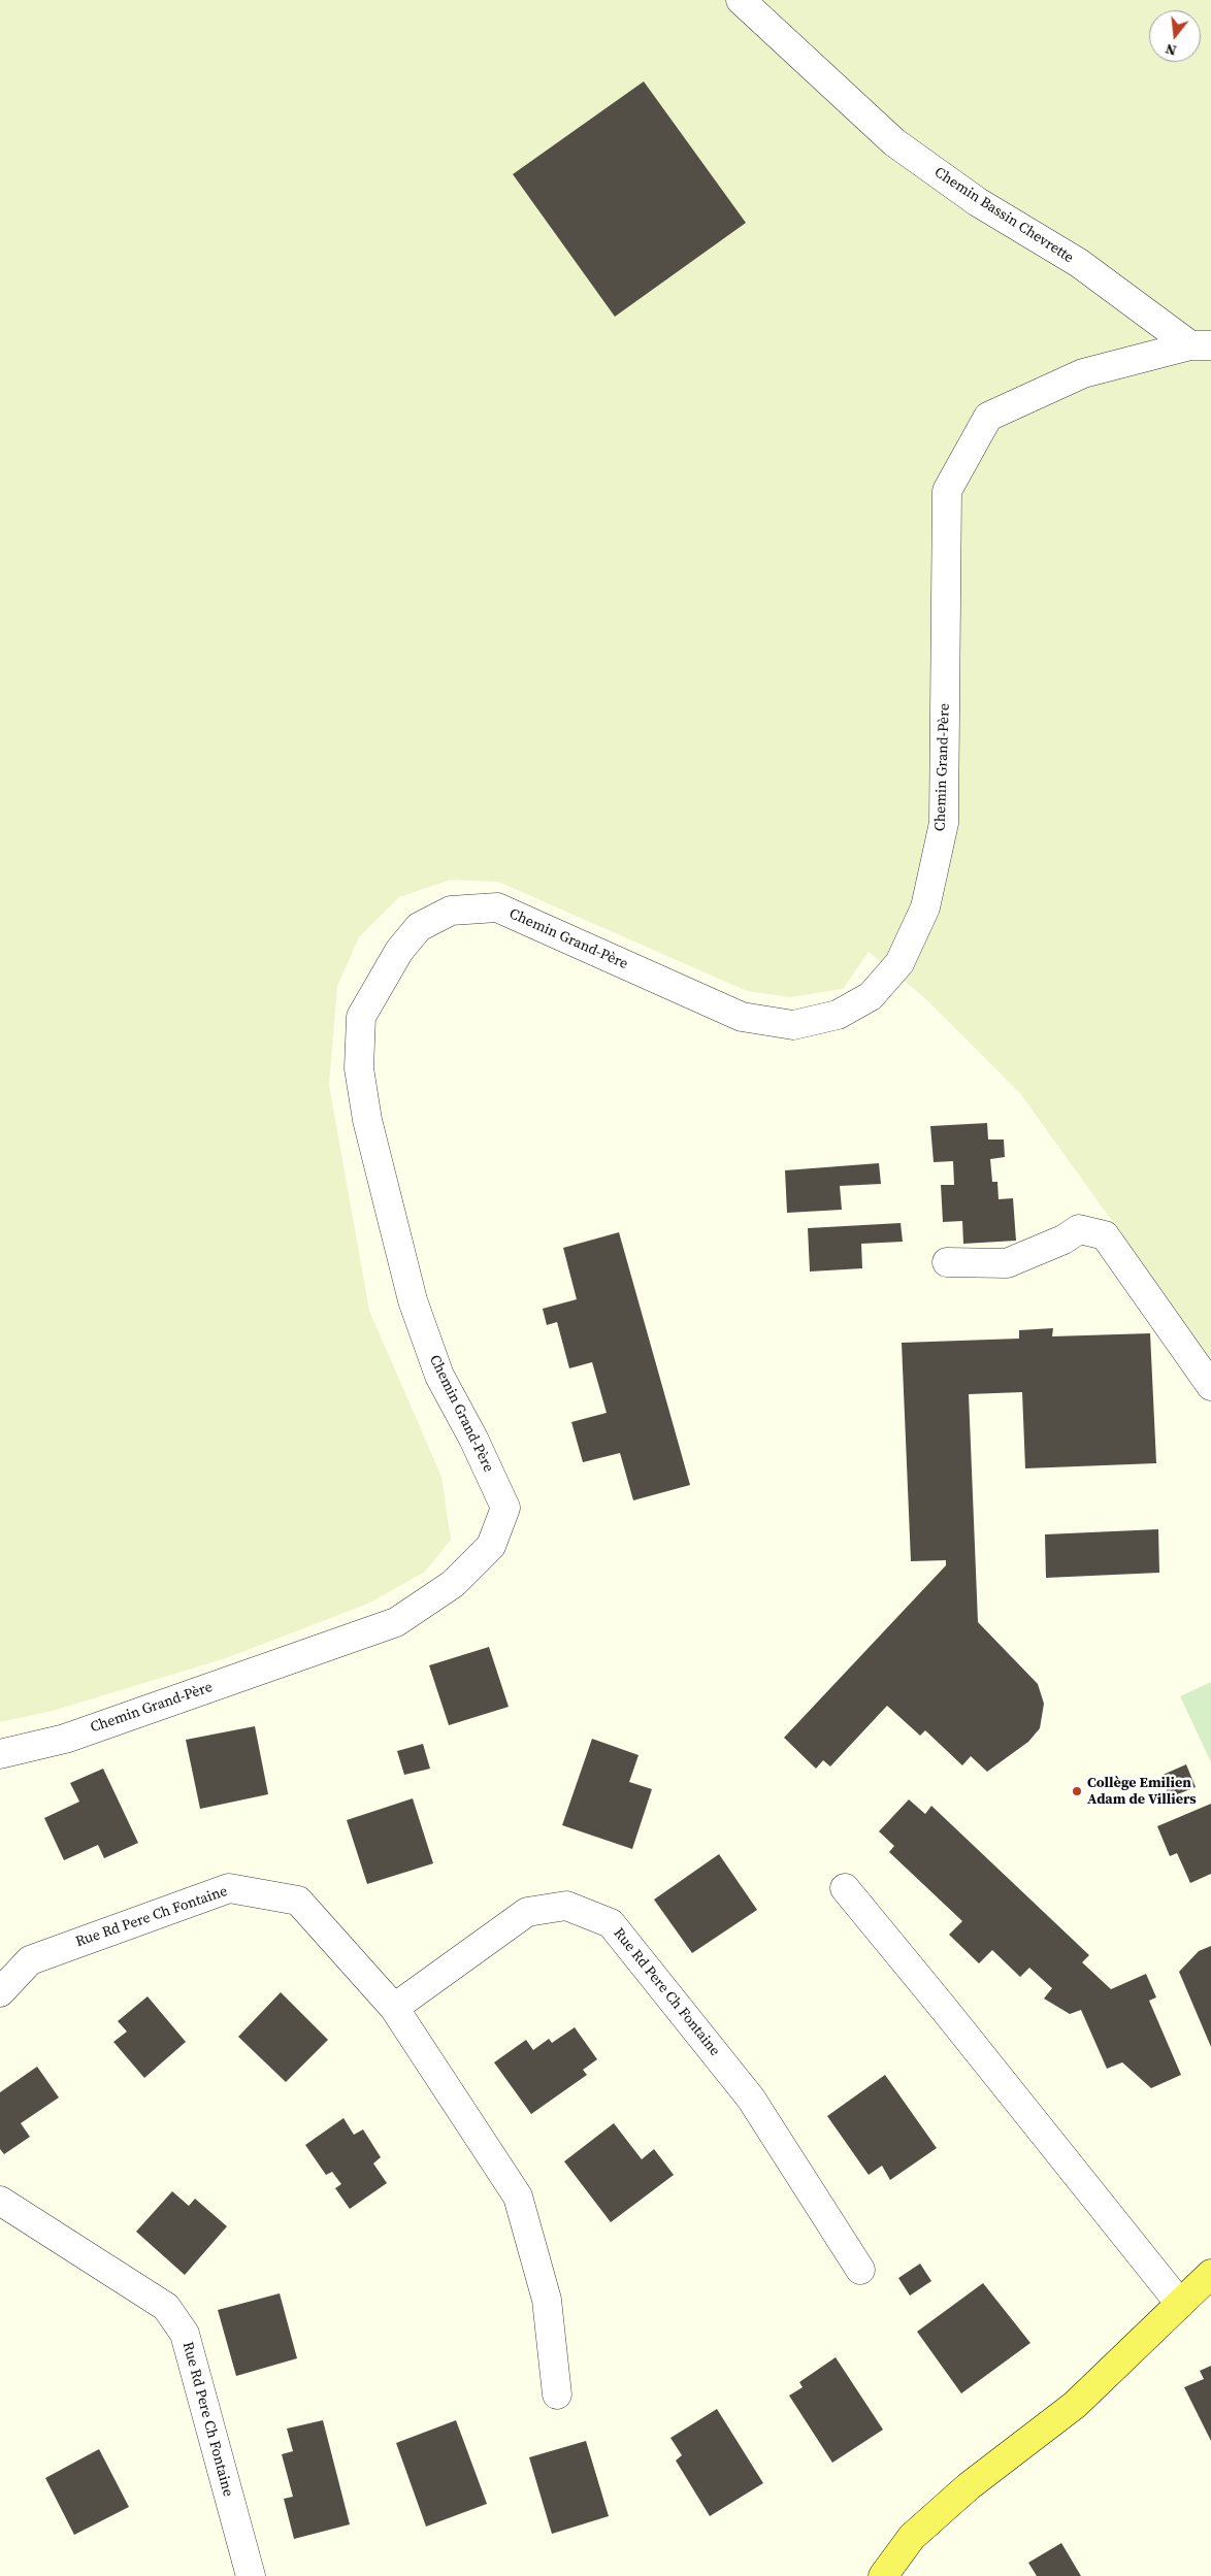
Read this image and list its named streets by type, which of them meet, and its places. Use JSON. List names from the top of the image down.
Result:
{
  "streets": {
    "street": ["Chemin Bassin Chevrette", "Chemin Grand-Père", "Rue Rd Pere Ch Fontaine"]
  },
  "crossings": [
    ["Chemin Bassin Chevrette", "Chemin Grand-Père"]
  ],
  "places": ["Collège Emilien Adam de Villiers"],
  "north": "bottom"
}
